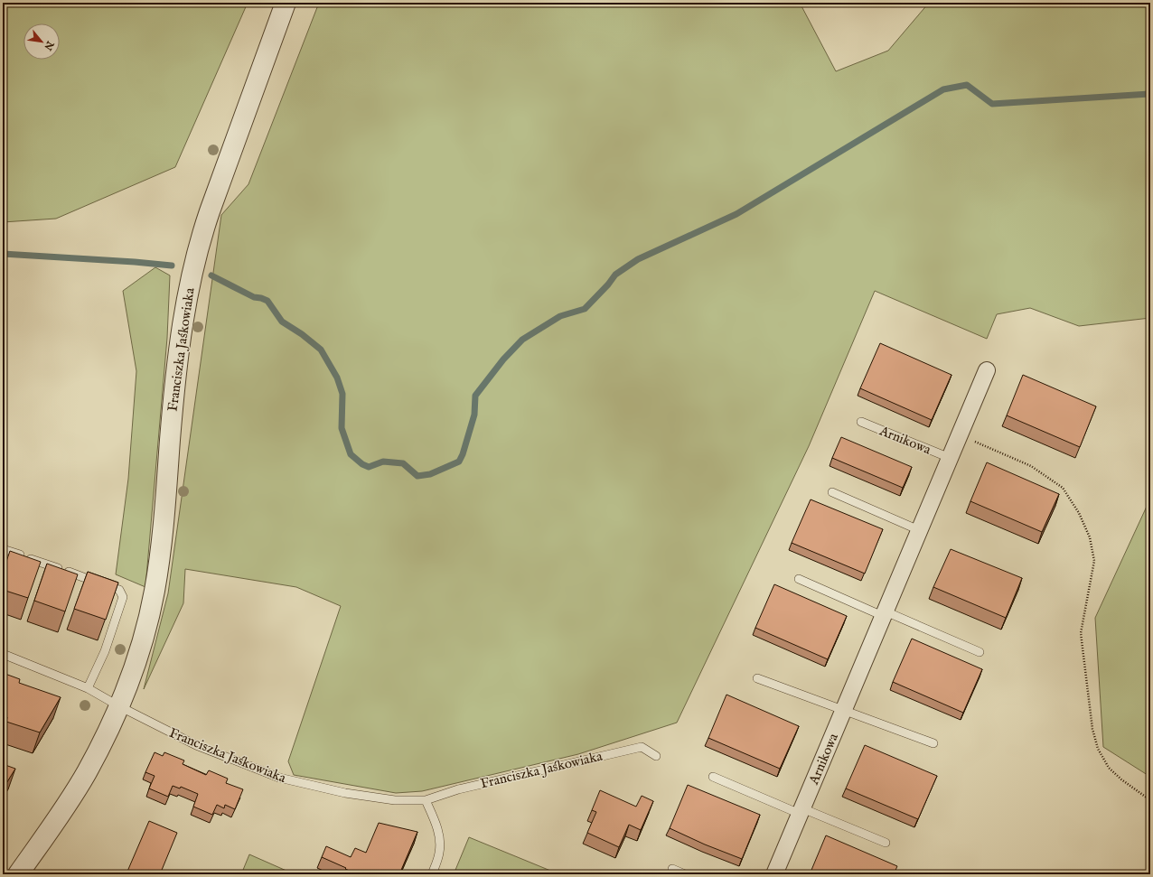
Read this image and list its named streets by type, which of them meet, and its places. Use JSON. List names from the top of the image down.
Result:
{
  "streets": {
    "street": ["Franciszka Jaśkowiaka", "Arnikowa"]
  },
  "north": "bottom right"
}
